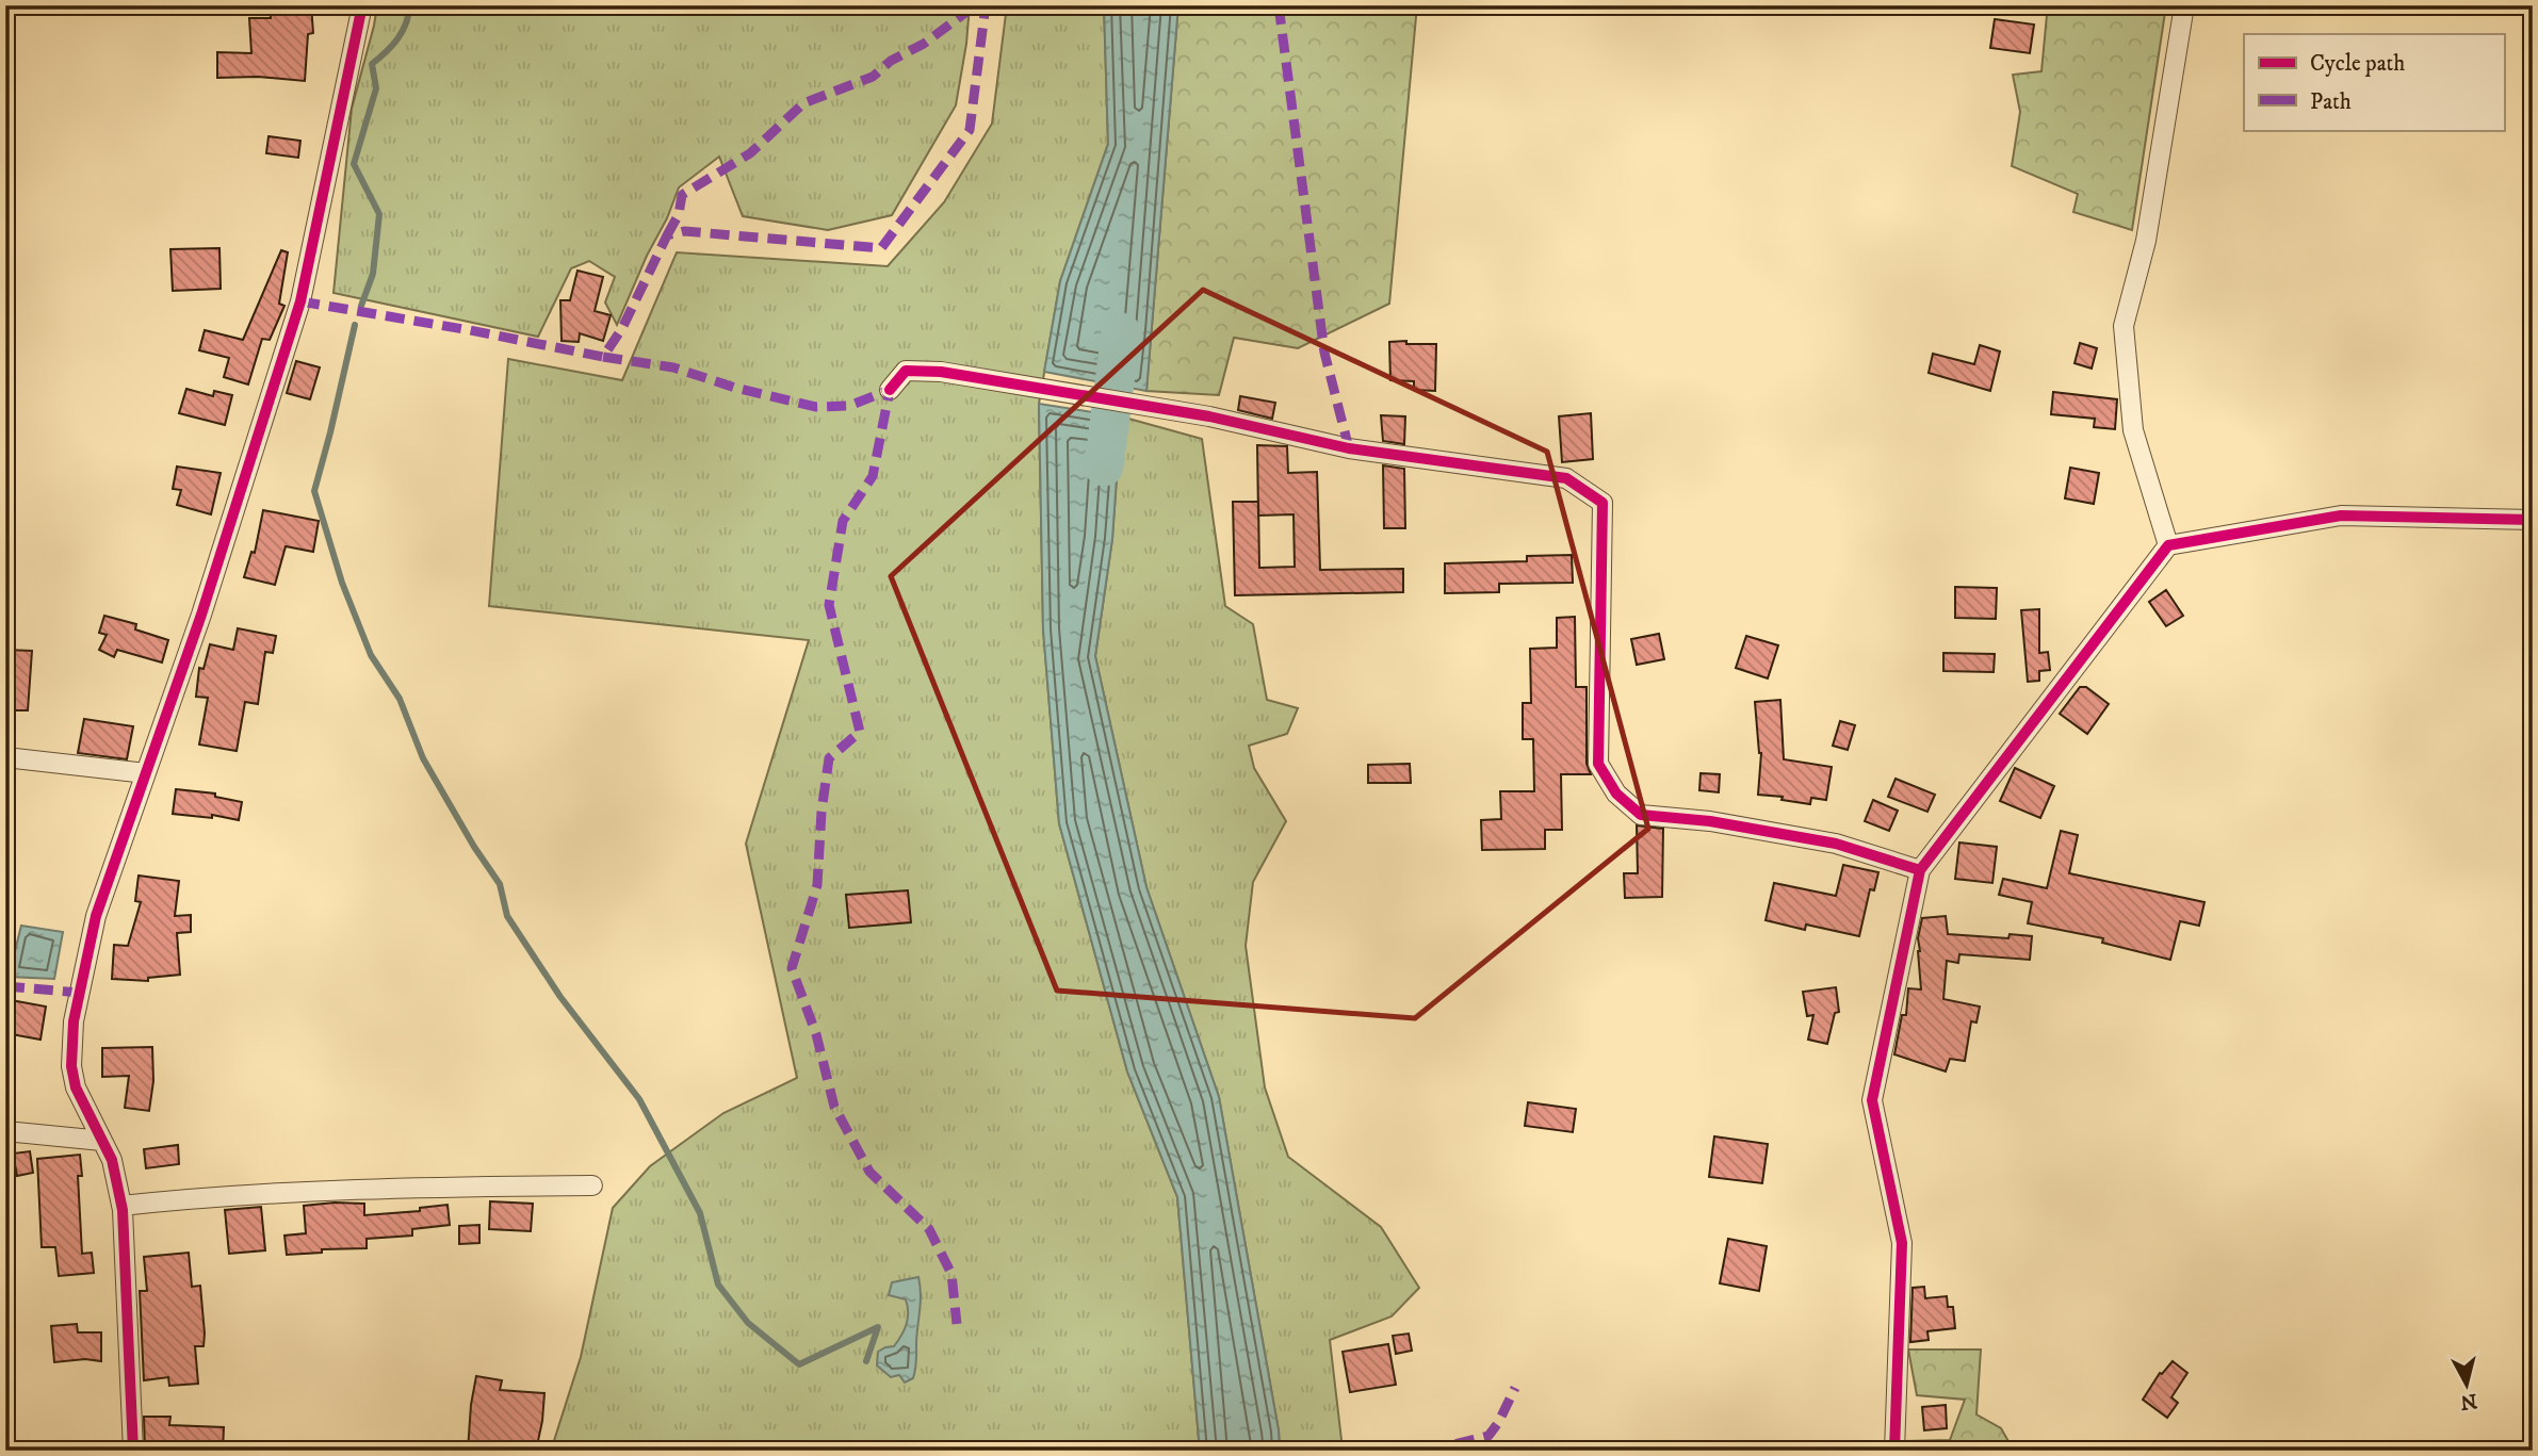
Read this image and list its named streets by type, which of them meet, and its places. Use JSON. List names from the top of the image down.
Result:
{
  "legend": ["Cycle path", "Path"],
  "north": "bottom"
}
